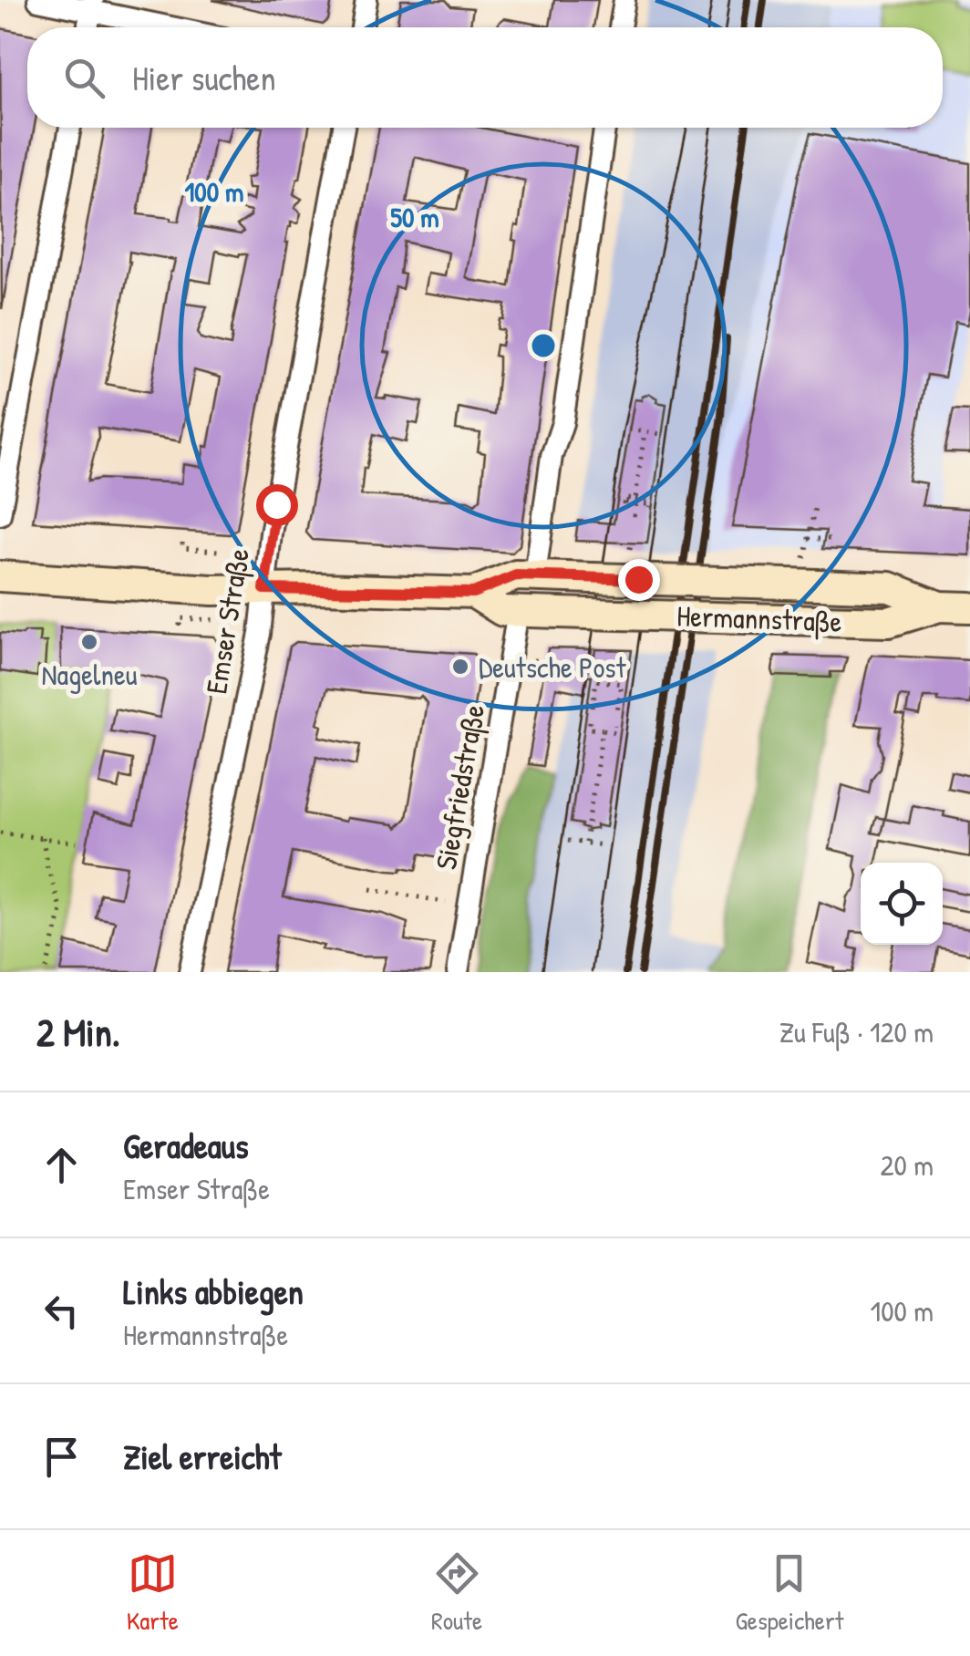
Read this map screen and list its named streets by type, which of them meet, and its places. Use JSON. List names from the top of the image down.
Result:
{
  "streets": {
    "main road": ["Hermannstraße"],
    "street": ["Emser Straße", "Siegfriedstraße"]
  },
  "crossings": [
    ["Hermannstraße", "Emser Straße"],
    ["Hermannstraße", "Siegfriedstraße"]
  ],
  "places": ["Nagelneu", "Deutsche Post"],
  "page": {
    "search": "Hier suchen",
    "heading": ["2 Min.", "Zu Fuß · 120 m"],
    "list": [
      ["Geradeaus", "Emser Straße", "20 m"],
      ["Links abbiegen", "Hermannstraße", "100 m"],
      "Ziel erreicht"
    ],
    "nav": ["Karte", "Route", "Gespeichert"]
  },
  "rings": ["100 m", "50 m"]
}
